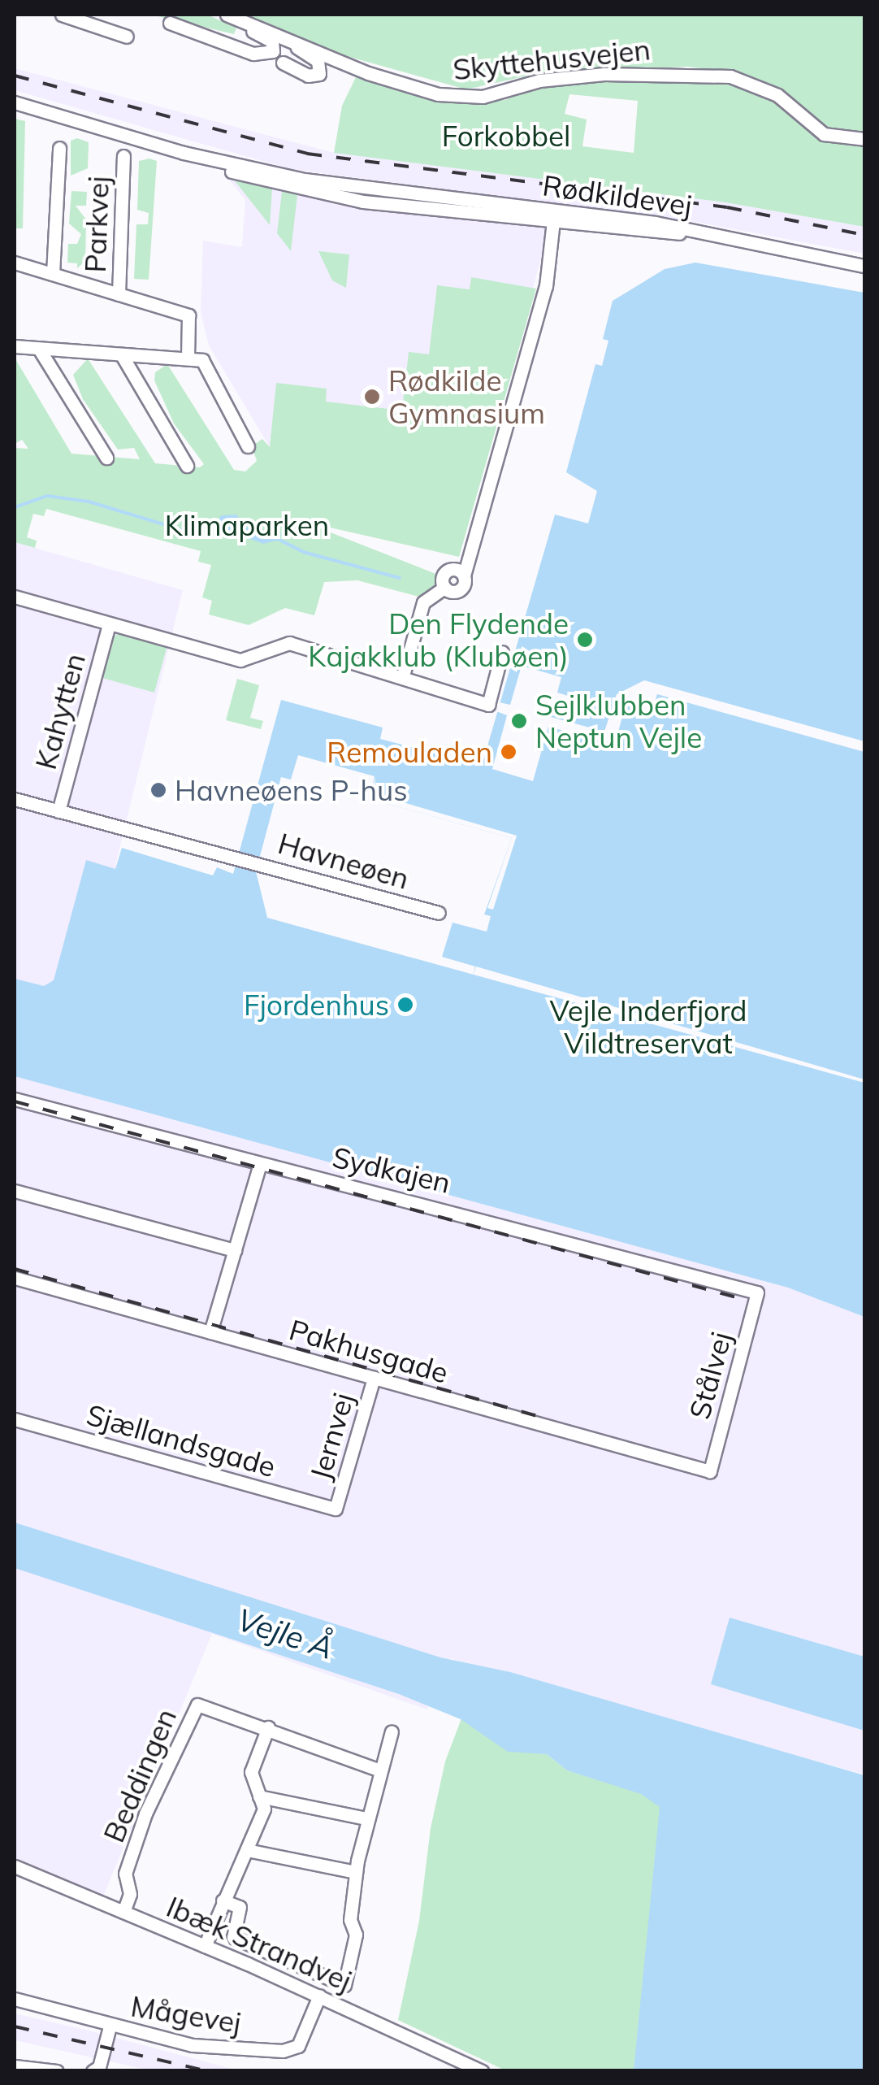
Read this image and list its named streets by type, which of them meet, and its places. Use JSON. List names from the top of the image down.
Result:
{
  "streets": {
    "street": [
      "Skyttehusvejen",
      "Rødkildevej",
      "Parkvej",
      "Kahytten",
      "Havneøen",
      "Sydkajen",
      "Pakhusgade",
      "Stålvej",
      "Jernvej",
      "Sjællandsgade",
      "Beddingen",
      "Ibæk Strandvej",
      "Mågevej"
    ]
  },
  "crossings": [
    ["Kahytten", "Havneøen"],
    ["Sydkajen", "Stålvej"],
    ["Pakhusgade", "Stålvej"],
    ["Pakhusgade", "Jernvej"],
    ["Jernvej", "Sjællandsgade"],
    ["Beddingen", "Ibæk Strandvej"],
    ["Ibæk Strandvej", "Mågevej"]
  ],
  "water": ["Vejle Å"],
  "parks": ["Forkobbel", "Klimaparken", "Vejle Inderfjord Vildtreservat"],
  "places": [
    "Rødkilde Gymnasium",
    "Den Flydende Kajakklub (Klubøen)",
    "Sejlklubben Neptun Vejle",
    "Remouladen",
    "Havneøens P-hus",
    "Fjordenhus"
  ]
}
